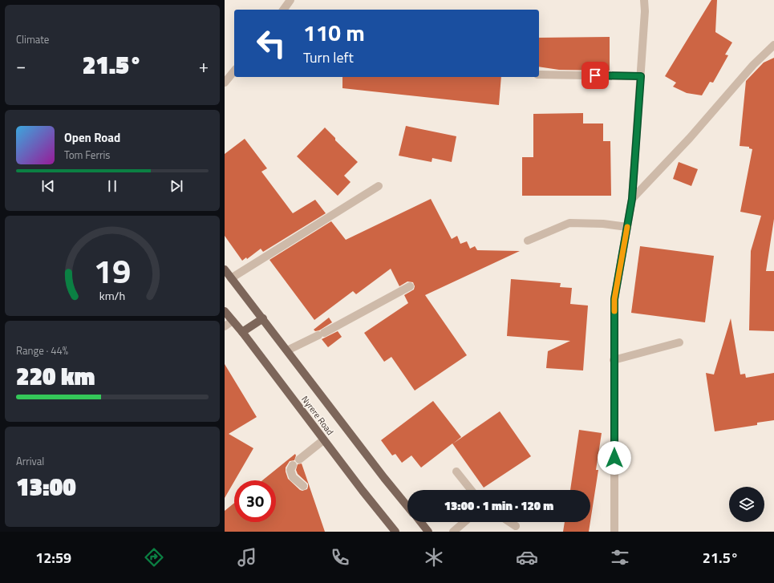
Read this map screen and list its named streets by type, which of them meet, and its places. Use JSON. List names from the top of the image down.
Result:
{
  "streets": {
    "main road": ["Nyrere Road"]
  },
  "page": {
    "tile": [
      "Climate",
      ["Range · 44%", "220 km"],
      ["Arrival", "13:00"]
    ],
    "turn": ["110 m", "Turn left"],
    "heat": ["−", "21.5°", "+"],
    "song": ["Open Road", "Tom Ferris"],
    "limit": "30",
    "trip": "13:00 · 1 min · 120 m",
    "tabs": ["12:59", "21.5°"],
    "gauge": ["19", "km/h"]
  }
}
